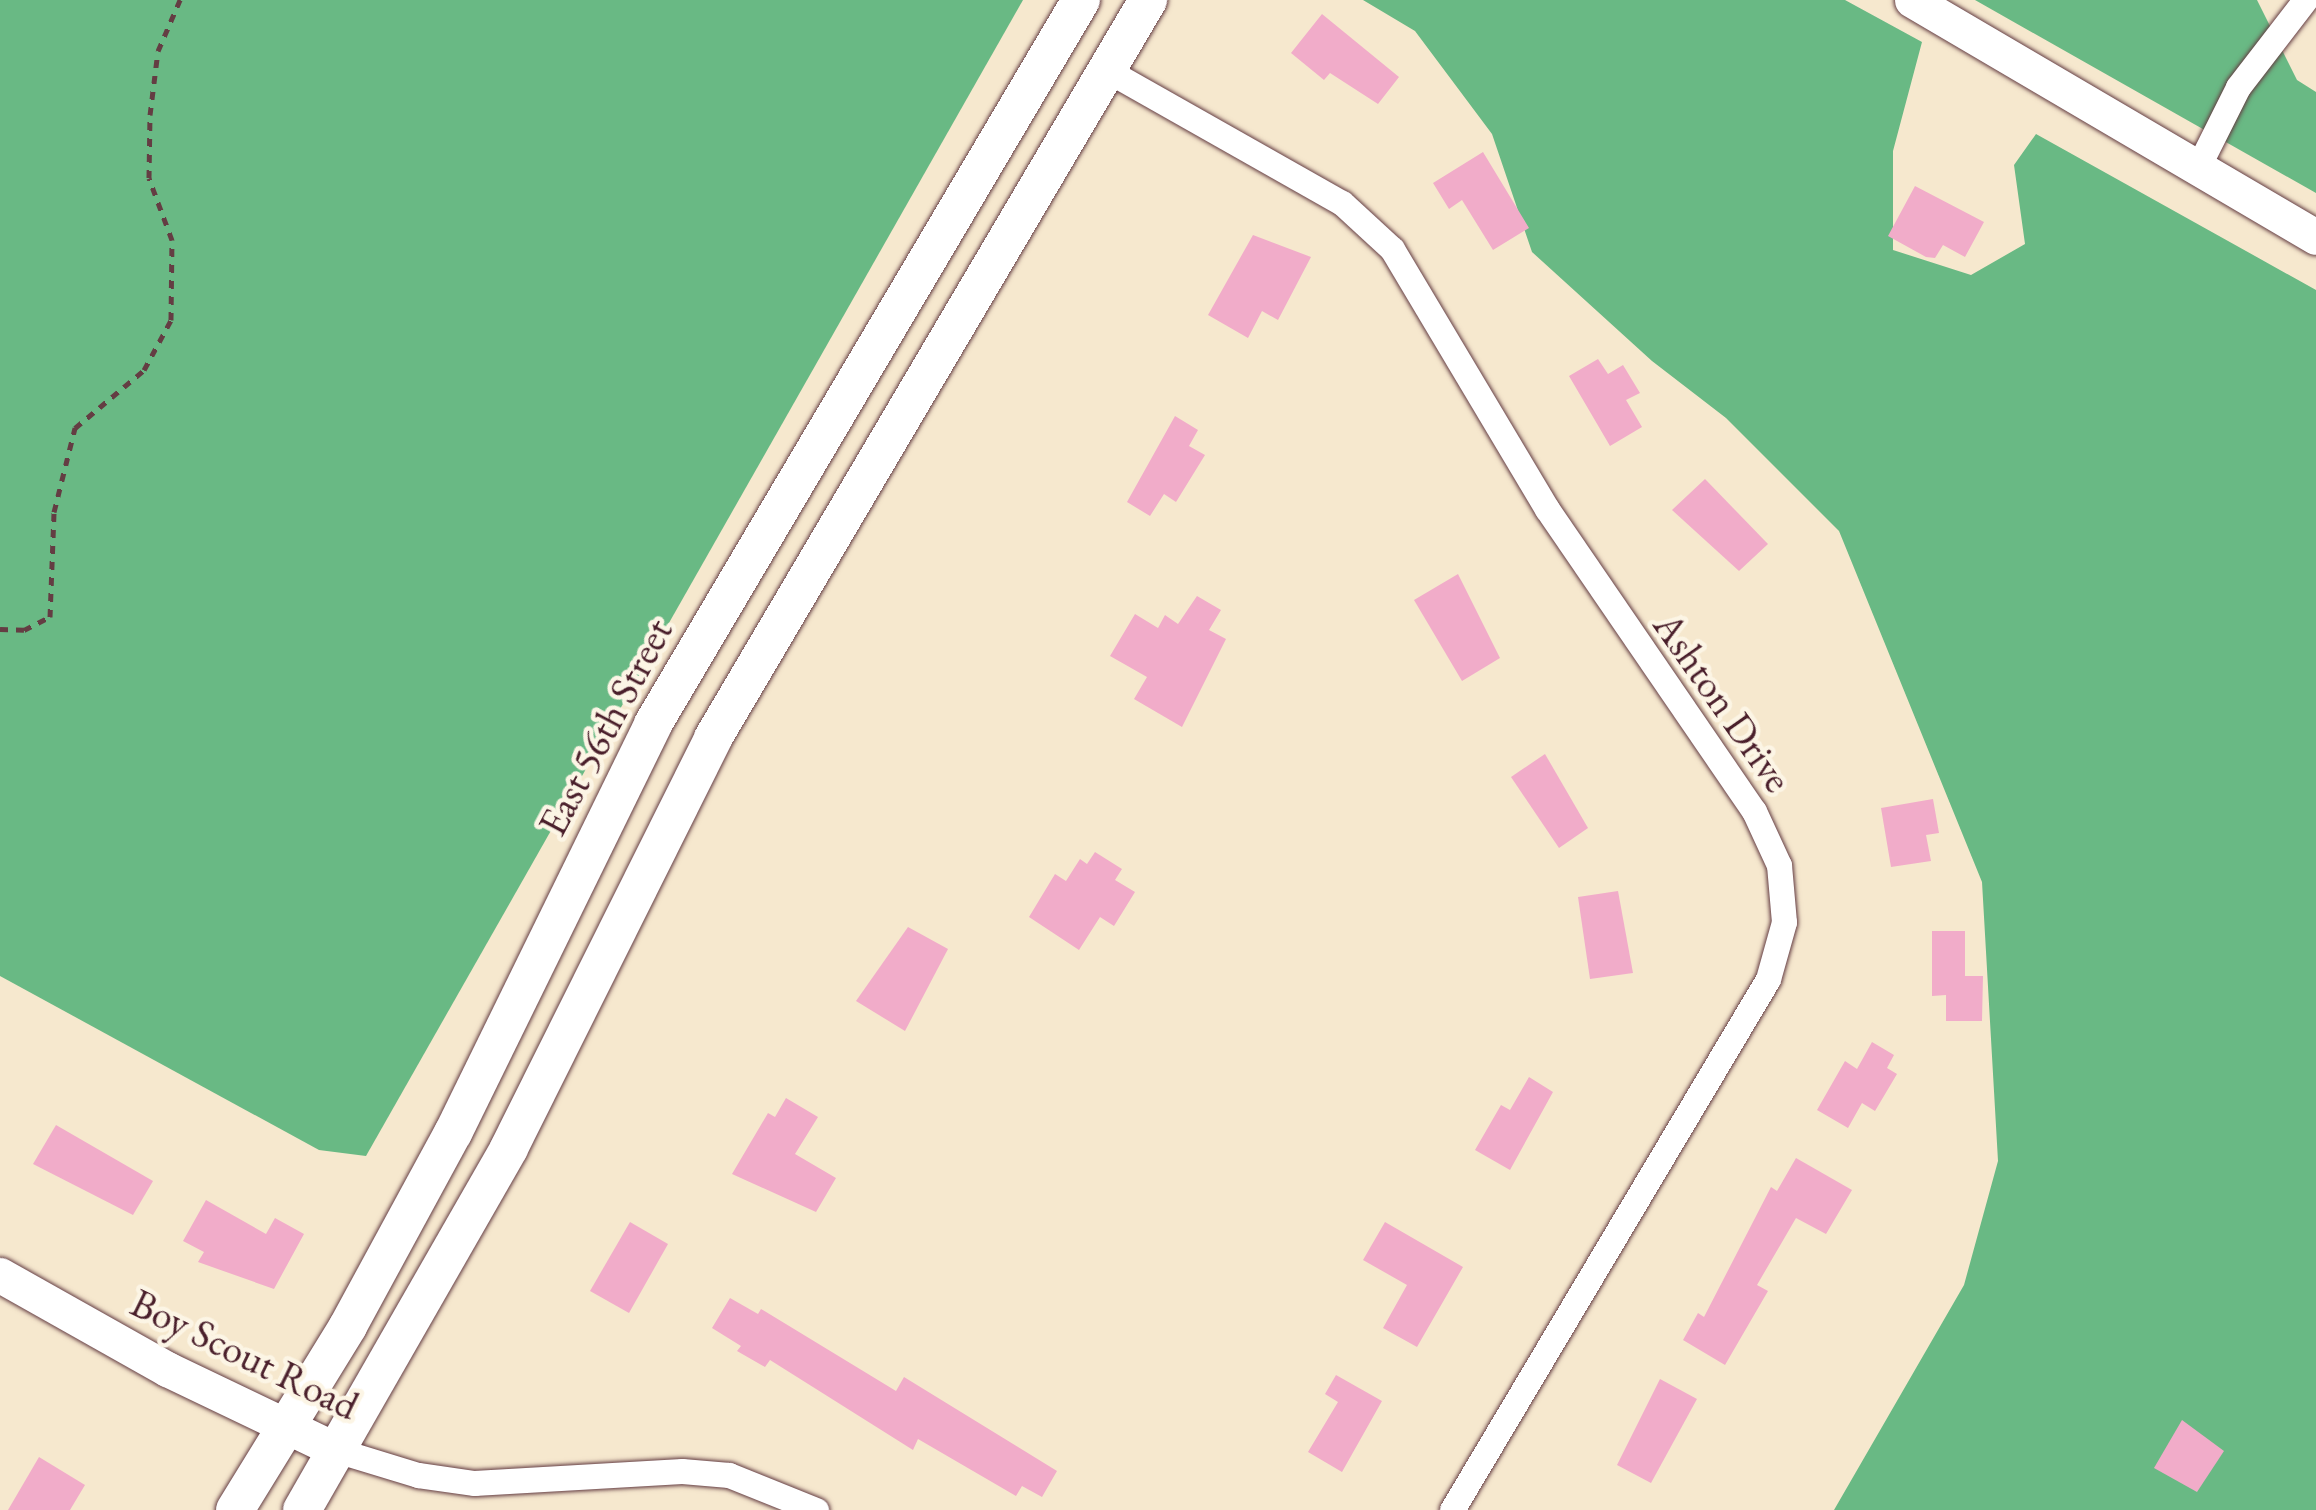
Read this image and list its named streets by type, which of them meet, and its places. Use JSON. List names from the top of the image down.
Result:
{
  "streets": {
    "main road": ["East 56th Street", "Boy Scout Road"],
    "street": ["Ashton Drive"]
  },
  "crossings": [
    ["East 56th Street", "Boy Scout Road"]
  ]
}
